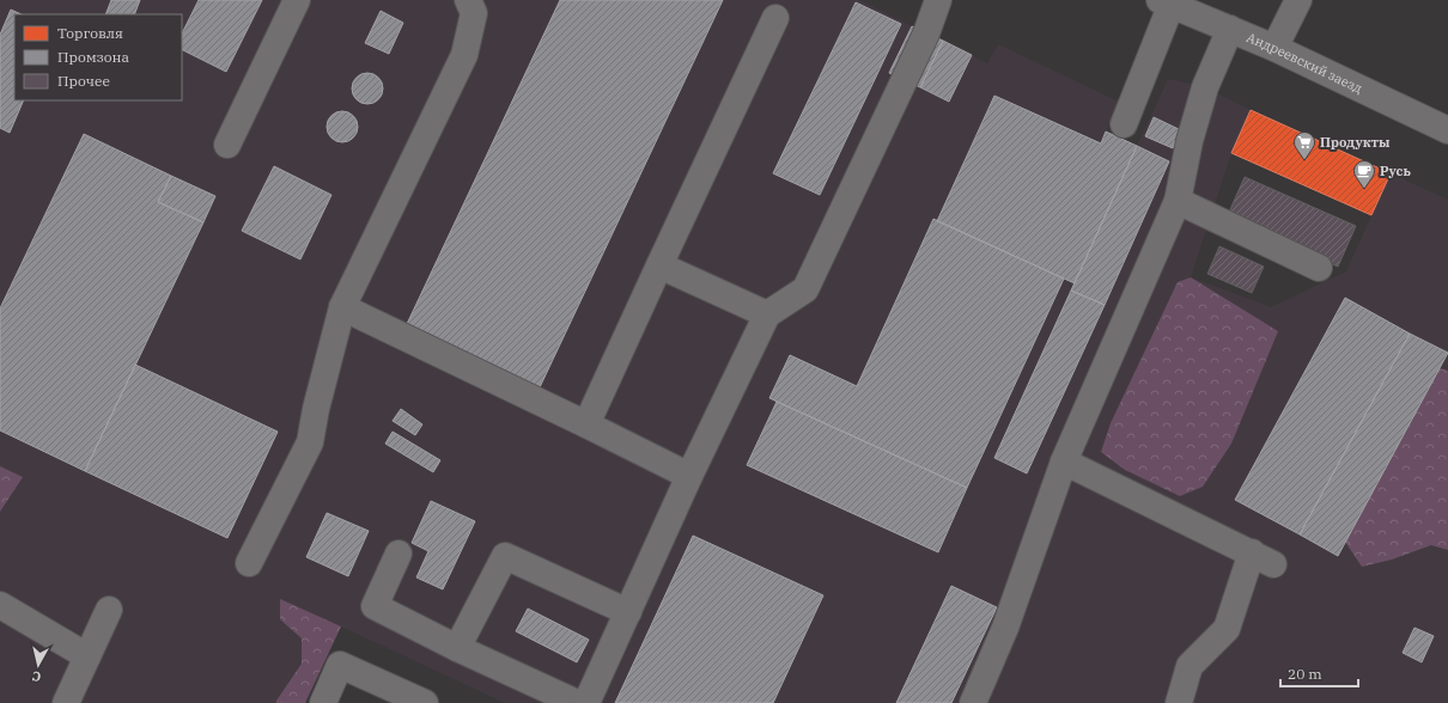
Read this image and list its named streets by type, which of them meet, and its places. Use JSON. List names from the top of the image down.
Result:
{
  "streets": {
    "street": ["Андреевский заезд"]
  },
  "places": {
    "supermarket": ["Продукты"],
    "cafe": ["Русь"]
  },
  "legend": ["Торговля", "Промзона", "Прочее"],
  "scale_bar": "20 m",
  "north": "bottom"
}
